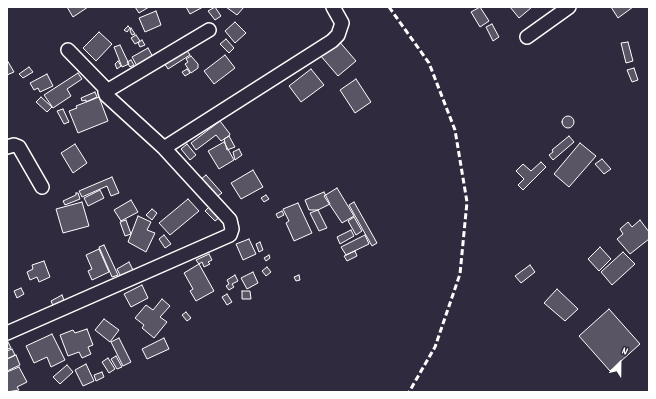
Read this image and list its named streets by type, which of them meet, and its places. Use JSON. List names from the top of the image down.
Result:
{
  "north": "top"
}
